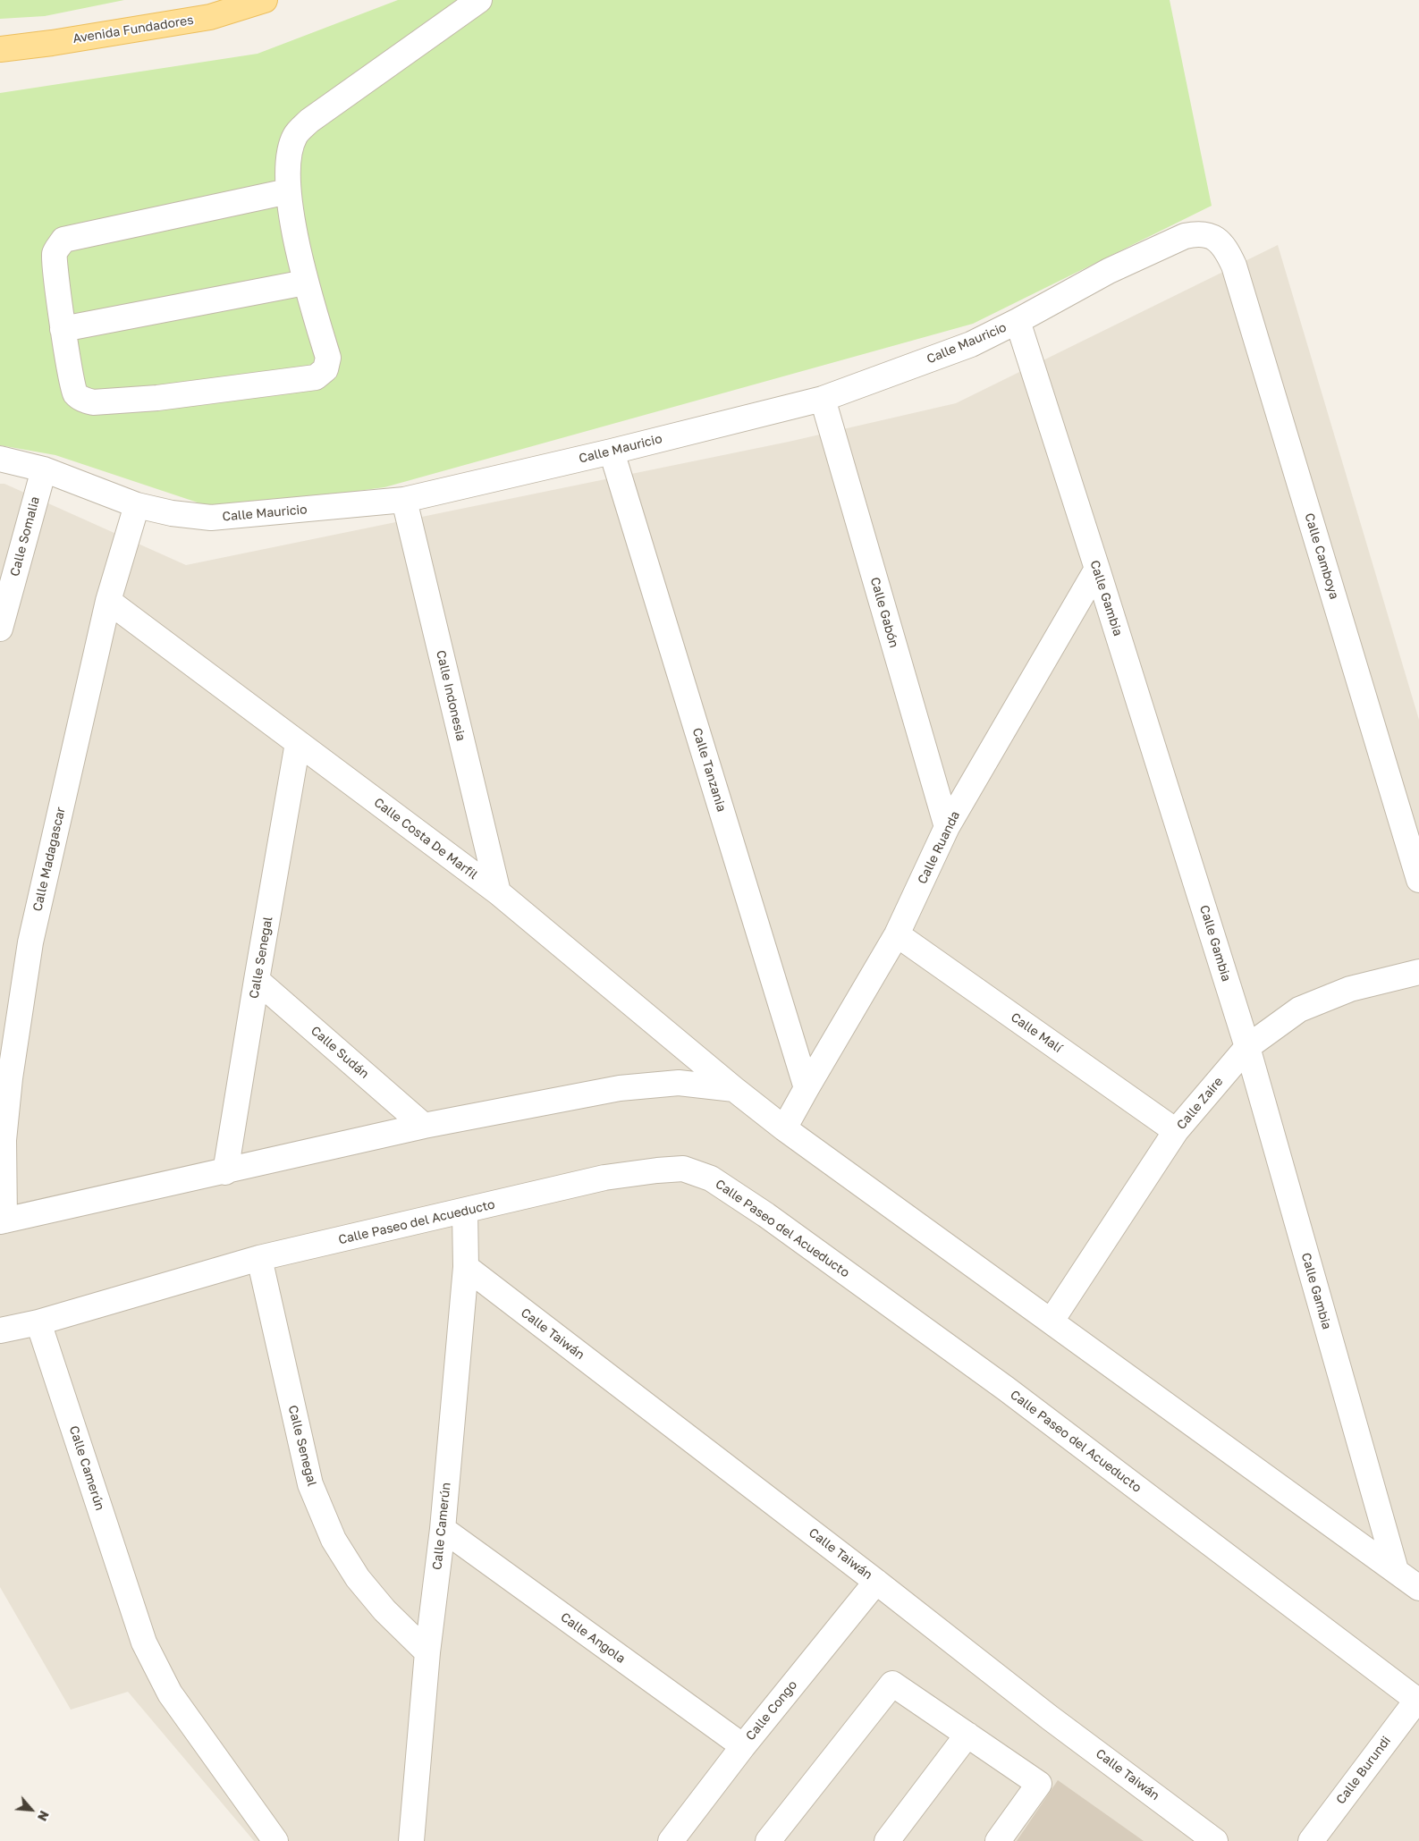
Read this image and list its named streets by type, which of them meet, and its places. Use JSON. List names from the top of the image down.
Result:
{
  "streets": {
    "main road": ["Avenida Fundadores"],
    "street": [
      "Calle Mauricio",
      "Calle Somalia",
      "Calle Camboya",
      "Calle Gambia",
      "Calle Gabón",
      "Calle Indonesia",
      "Calle Tanzania",
      "Calle Costa De Marfil",
      "Calle Ruanda",
      "Calle Madagascar",
      "Calle Senegal",
      "Calle Malí",
      "Calle Sudán",
      "Calle Zaire",
      "Calle Paseo del Acueducto",
      "Calle Taiwán",
      "Calle Camerún",
      "Calle Angola",
      "Calle Congo",
      "Calle Burundi"
    ]
  },
  "crossings": [
    ["Calle Mauricio", "Calle Somalia"],
    ["Calle Mauricio", "Calle Camboya"],
    ["Calle Mauricio", "Calle Gambia"],
    ["Calle Mauricio", "Calle Gabón"],
    ["Calle Mauricio", "Calle Indonesia"],
    ["Calle Mauricio", "Calle Tanzania"],
    ["Calle Mauricio", "Calle Madagascar"],
    ["Calle Gambia", "Calle Ruanda"],
    ["Calle Gambia", "Calle Zaire"],
    ["Calle Gabón", "Calle Ruanda"],
    ["Calle Indonesia", "Calle Costa De Marfil"],
    ["Calle Tanzania", "Calle Ruanda"],
    ["Calle Costa De Marfil", "Calle Madagascar"],
    ["Calle Costa De Marfil", "Calle Senegal"],
    ["Calle Ruanda", "Calle Malí"],
    ["Calle Senegal", "Calle Sudán"],
    ["Calle Senegal", "Calle Paseo del Acueducto"],
    ["Calle Senegal", "Calle Camerún"],
    ["Calle Malí", "Calle Zaire"],
    ["Calle Paseo del Acueducto", "Calle Camerún"],
    ["Calle Paseo del Acueducto", "Calle Burundi"],
    ["Calle Taiwán", "Calle Camerún"],
    ["Calle Taiwán", "Calle Congo"],
    ["Calle Camerún", "Calle Angola"],
    ["Calle Angola", "Calle Congo"]
  ],
  "north": "bottom right"
}
